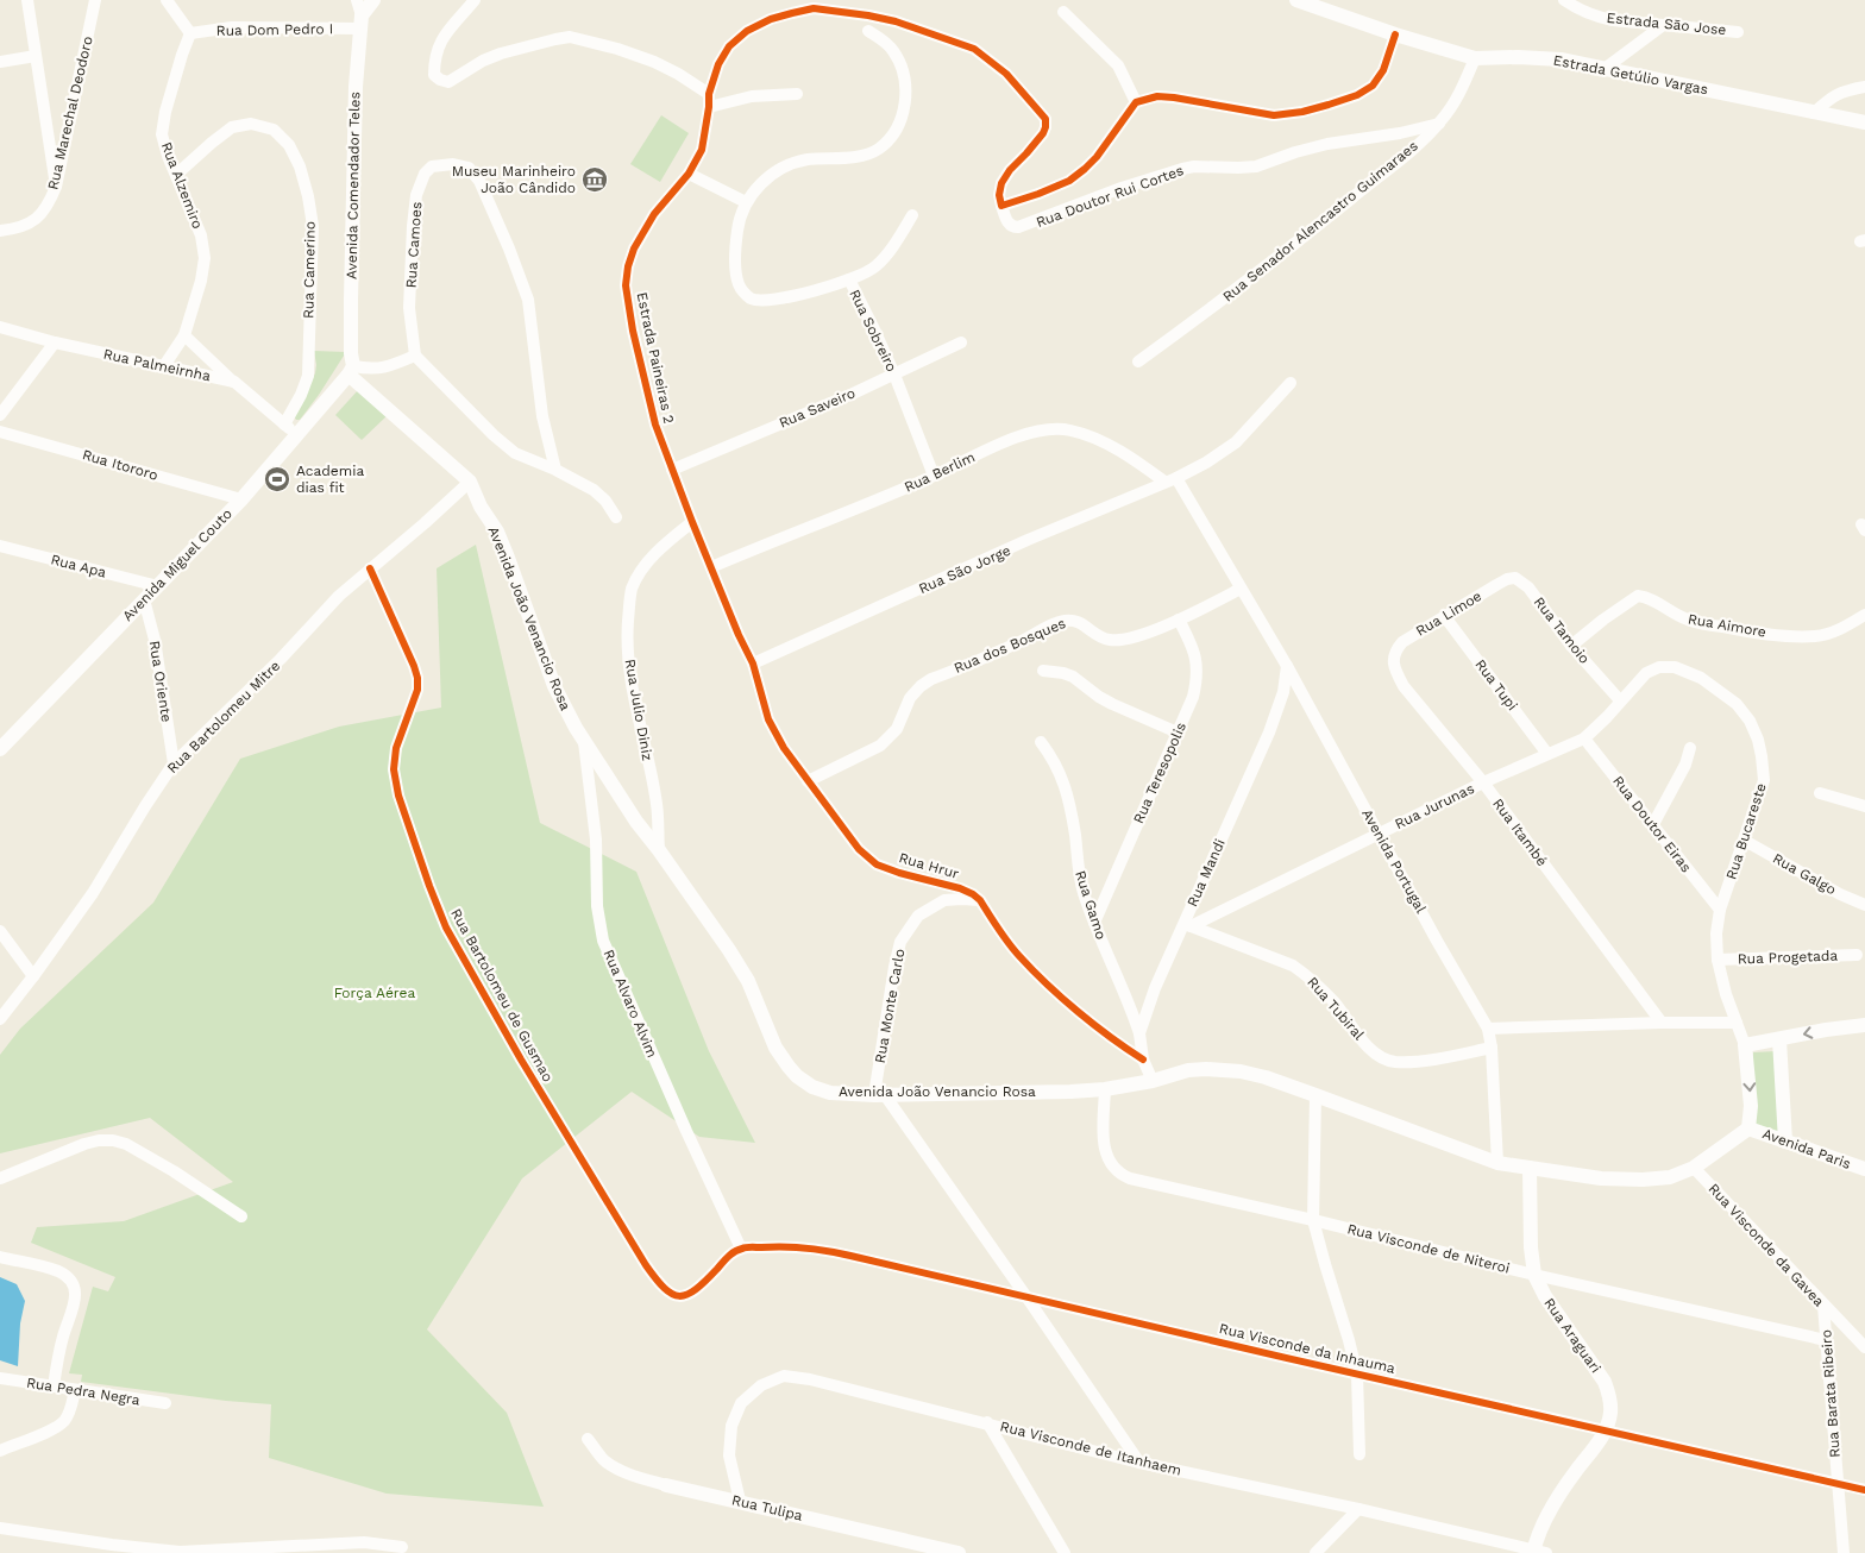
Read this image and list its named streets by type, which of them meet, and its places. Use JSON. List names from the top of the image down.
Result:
{
  "streets": {
    "main road": [
      "Estrada Getúlio Vargas",
      "Avenida Comendador Teles",
      "Avenida Miguel Couto",
      "Avenida João Venancio Rosa",
      "Avenida Paris",
      "Rua Araguari",
      "Rua Tulipa"
    ],
    "street": [
      "Estrada Sāo Jose",
      "Rua Dom Pedro I",
      "Rua Marechal Deodoro",
      "Rua Alzemiro",
      "Rua Doutor Rui Cortes",
      "Rua Senador Alencastro Guimaraes",
      "Rua Camoes",
      "Rua Camerino",
      "Rua Sobreiro",
      "Estrada Paineiras 2",
      "Rua Palmeirnha",
      "Rua Saveiro",
      "Rua Itororo",
      "Rua Berlim",
      "Rua Apa",
      "Rua São Jorge",
      "Rua Limoe",
      "Rua Aimore",
      "Rua Tamoio",
      "Rua dos Bosques",
      "Rua Oriente",
      "Rua Tupi",
      "Rua Julio Diniz",
      "Rua Bartolomeu Mitre",
      "Rua Teresopolis",
      "Rua Jurunas",
      "Rua Doutor Eiras",
      "Rua Bucareste",
      "Rua Itambé",
      "Avenida Portugal",
      "Rua Hrur",
      "Rua Mandi",
      "Rua Galgo",
      "Rua Gamo",
      "Rua Progetada",
      "Rua Bartolomeu de Gusmao",
      "Rua Alvaro Alvim",
      "Rua Monte Carlo",
      "Rua Tubiral",
      "Rua Visconde da Gavea",
      "Rua Visconde de Niteroi",
      "Rua Visconde da Inhauma",
      "Rua Pedra Negra",
      "Rua Barata Ribeiro",
      "Rua Visconde de Itanhaem"
    ]
  },
  "crossings": [
    ["Rua Dom Pedro I", "Rua Alzemiro"],
    ["Rua Dom Pedro I", "Avenida Comendador Teles"],
    ["Estrada Getúlio Vargas", "Rua Senador Alencastro Guimaraes"],
    ["Rua Alzemiro", "Rua Camerino"],
    ["Rua Alzemiro", "Rua Palmeirnha"],
    ["Avenida Comendador Teles", "Avenida Miguel Couto"],
    ["Avenida Comendador Teles", "Avenida João Venancio Rosa"],
    ["Rua Doutor Rui Cortes", "Rua Senador Alencastro Guimaraes"],
    ["Rua Doutor Rui Cortes", "Estrada Paineiras 2"],
    ["Rua Camerino", "Rua Palmeirnha"],
    ["Rua Sobreiro", "Rua Saveiro"],
    ["Rua Sobreiro", "Rua Berlim"],
    ["Estrada Paineiras 2", "Rua Saveiro"],
    ["Estrada Paineiras 2", "Rua Berlim"],
    ["Estrada Paineiras 2", "Rua São Jorge"],
    ["Estrada Paineiras 2", "Rua Julio Diniz"],
    ["Estrada Paineiras 2", "Rua Hrur"],
    ["Rua Palmeirnha", "Avenida Miguel Couto"],
    ["Rua Itororo", "Avenida Miguel Couto"],
    ["Rua Berlim", "Rua São Jorge"],
    ["Rua Berlim", "Avenida Portugal"],
    ["Avenida Miguel Couto", "Rua Apa"],
    ["Avenida Miguel Couto", "Avenida João Venancio Rosa"],
    ["Avenida Miguel Couto", "Rua Oriente"],
    ["Rua São Jorge", "Avenida Portugal"],
    ["Rua São Jorge", "Rua Hrur"],
    ["Rua Limoe", "Rua Tamoio"],
    ["Rua Limoe", "Rua Tupi"],
    ["Rua Limoe", "Rua Itambé"],
    ["Avenida João Venancio Rosa", "Rua Julio Diniz"],
    ["Avenida João Venancio Rosa", "Rua Bartolomeu Mitre"],
    ["Avenida João Venancio Rosa", "Avenida Portugal"],
    ["Avenida João Venancio Rosa", "Rua Mandi"],
    ["Avenida João Venancio Rosa", "Rua Alvaro Alvim"],
    ["Avenida João Venancio Rosa", "Rua Monte Carlo"],
    ["Avenida João Venancio Rosa", "Avenida Paris"],
    ["Avenida João Venancio Rosa", "Rua Visconde da Gavea"],
    ["Avenida João Venancio Rosa", "Rua Visconde de Niteroi"],
    ["Avenida João Venancio Rosa", "Rua Araguari"],
    ["Rua Aimore", "Rua Tamoio"],
    ["Rua Tamoio", "Rua Bucareste"],
    ["Rua dos Bosques", "Rua Teresopolis"],
    ["Rua dos Bosques", "Avenida Portugal"],
    ["Rua dos Bosques", "Rua Hrur"],
    ["Rua Oriente", "Rua Bartolomeu Mitre"],
    ["Rua Tupi", "Rua Jurunas"],
    ["Rua Bartolomeu Mitre", "Rua Bartolomeu de Gusmao"],
    ["Rua Teresopolis", "Rua Gamo"],
    ["Rua Jurunas", "Rua Doutor Eiras"],
    ["Rua Jurunas", "Rua Bucareste"],
    ["Rua Jurunas", "Rua Itambé"],
    ["Rua Jurunas", "Avenida Portugal"],
    ["Rua Jurunas", "Rua Mandi"],
    ["Rua Jurunas", "Rua Tubiral"],
    ["Rua Doutor Eiras", "Rua Bucareste"],
    ["Rua Bucareste", "Rua Galgo"],
    ["Rua Bucareste", "Rua Progetada"],
    ["Avenida Portugal", "Rua Mandi"],
    ["Avenida Portugal", "Rua Tubiral"],
    ["Rua Hrur", "Rua Mandi"],
    ["Rua Hrur", "Rua Monte Carlo"],
    ["Rua Mandi", "Rua Gamo"],
    ["Rua Mandi", "Rua Tubiral"],
    ["Rua Bartolomeu de Gusmao", "Rua Alvaro Alvim"],
    ["Rua Bartolomeu de Gusmao", "Rua Visconde da Inhauma"],
    ["Rua Alvaro Alvim", "Rua Visconde da Inhauma"],
    ["Rua Visconde da Gavea", "Rua Barata Ribeiro"],
    ["Rua Visconde de Niteroi", "Rua Araguari"],
    ["Rua Visconde de Niteroi", "Rua Barata Ribeiro"],
    ["Rua Araguari", "Rua Visconde da Inhauma"],
    ["Rua Araguari", "Rua Visconde de Itanhaem"],
    ["Rua Visconde da Inhauma", "Rua Barata Ribeiro"],
    ["Rua Visconde de Itanhaem", "Rua Tulipa"]
  ],
  "parks": ["Força Aérea"],
  "places": {
    "museum": ["Museu Marinheiro João Cândido"],
    "sports": ["Academia dias fit"]
  }
}
